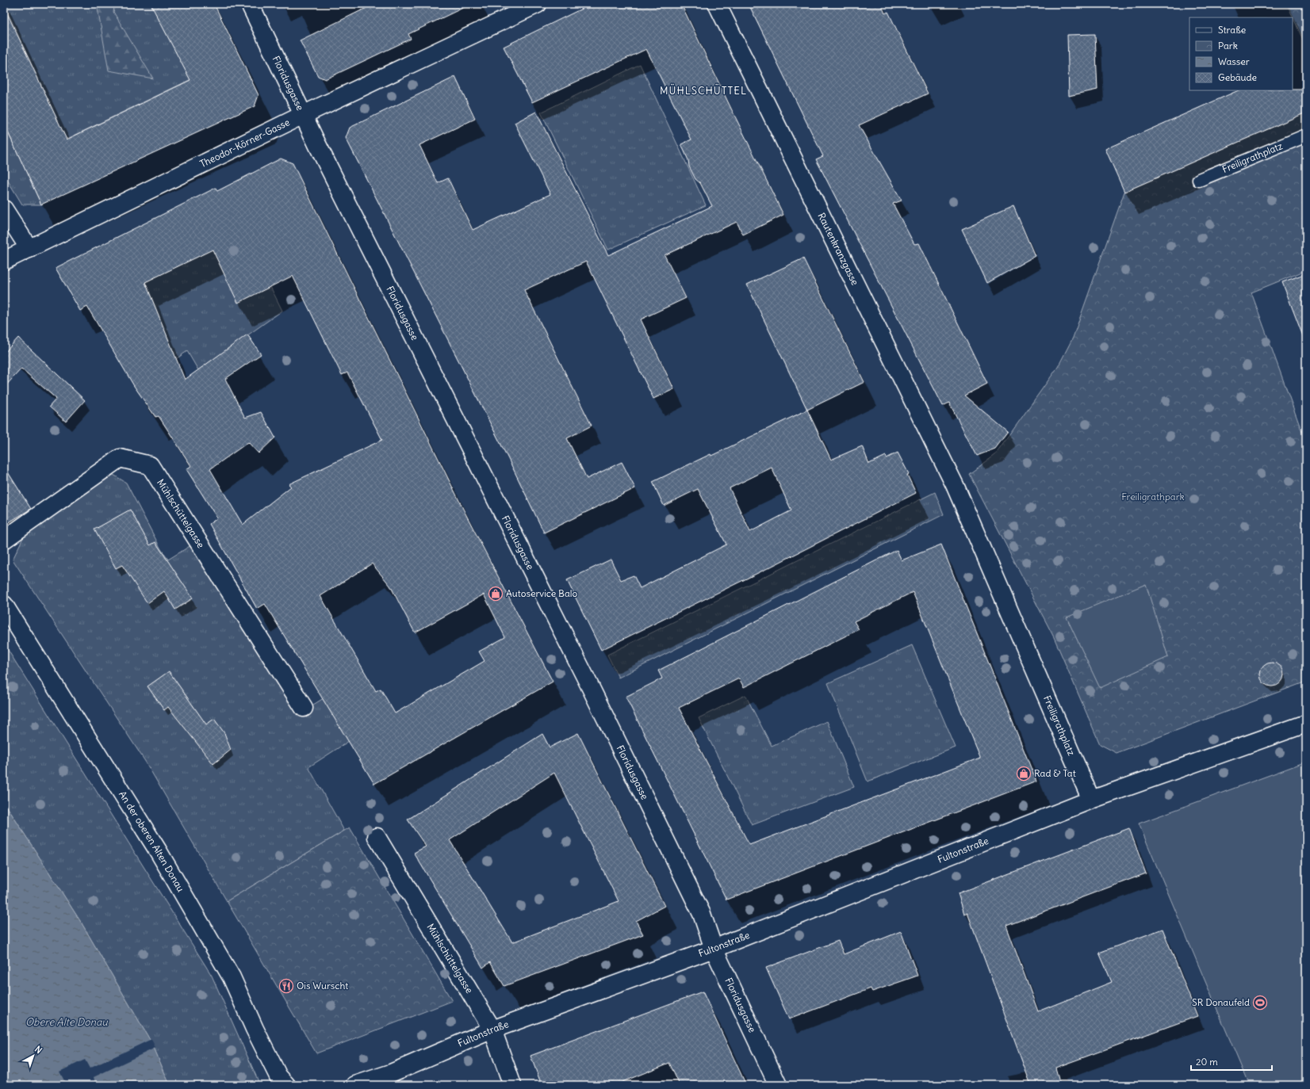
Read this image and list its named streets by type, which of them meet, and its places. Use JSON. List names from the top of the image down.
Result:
{
  "streets": {
    "street": [
      "Floridusgasse",
      "Theodor-Körner-Gasse",
      "Freiligrathplatz",
      "Rautenkranzgasse",
      "Mühlschüttelgasse",
      "An der oberen Alten Donau",
      "Fultonstraße"
    ]
  },
  "crossings": [
    ["Floridusgasse", "Theodor-Körner-Gasse"],
    ["Floridusgasse", "Fultonstraße"],
    ["Freiligrathplatz", "Rautenkranzgasse"],
    ["Freiligrathplatz", "Fultonstraße"],
    ["Mühlschüttelgasse", "Fultonstraße"]
  ],
  "districts": ["MÜHLSCHÜTTEL"],
  "water": ["Obere Alte Donau"],
  "parks": ["Freiligrathpark"],
  "places": {
    "shop": ["Autoservice Balo", "Rad & Tat"],
    "restaurant": ["Ois Wurscht"],
    "sports": ["SR Donaufeld"]
  },
  "legend": [
    "Straße",
    "Park",
    "Wasser",
    "Gebäude"
  ],
  "scale_bar": "20 m",
  "north": "top right"
}
